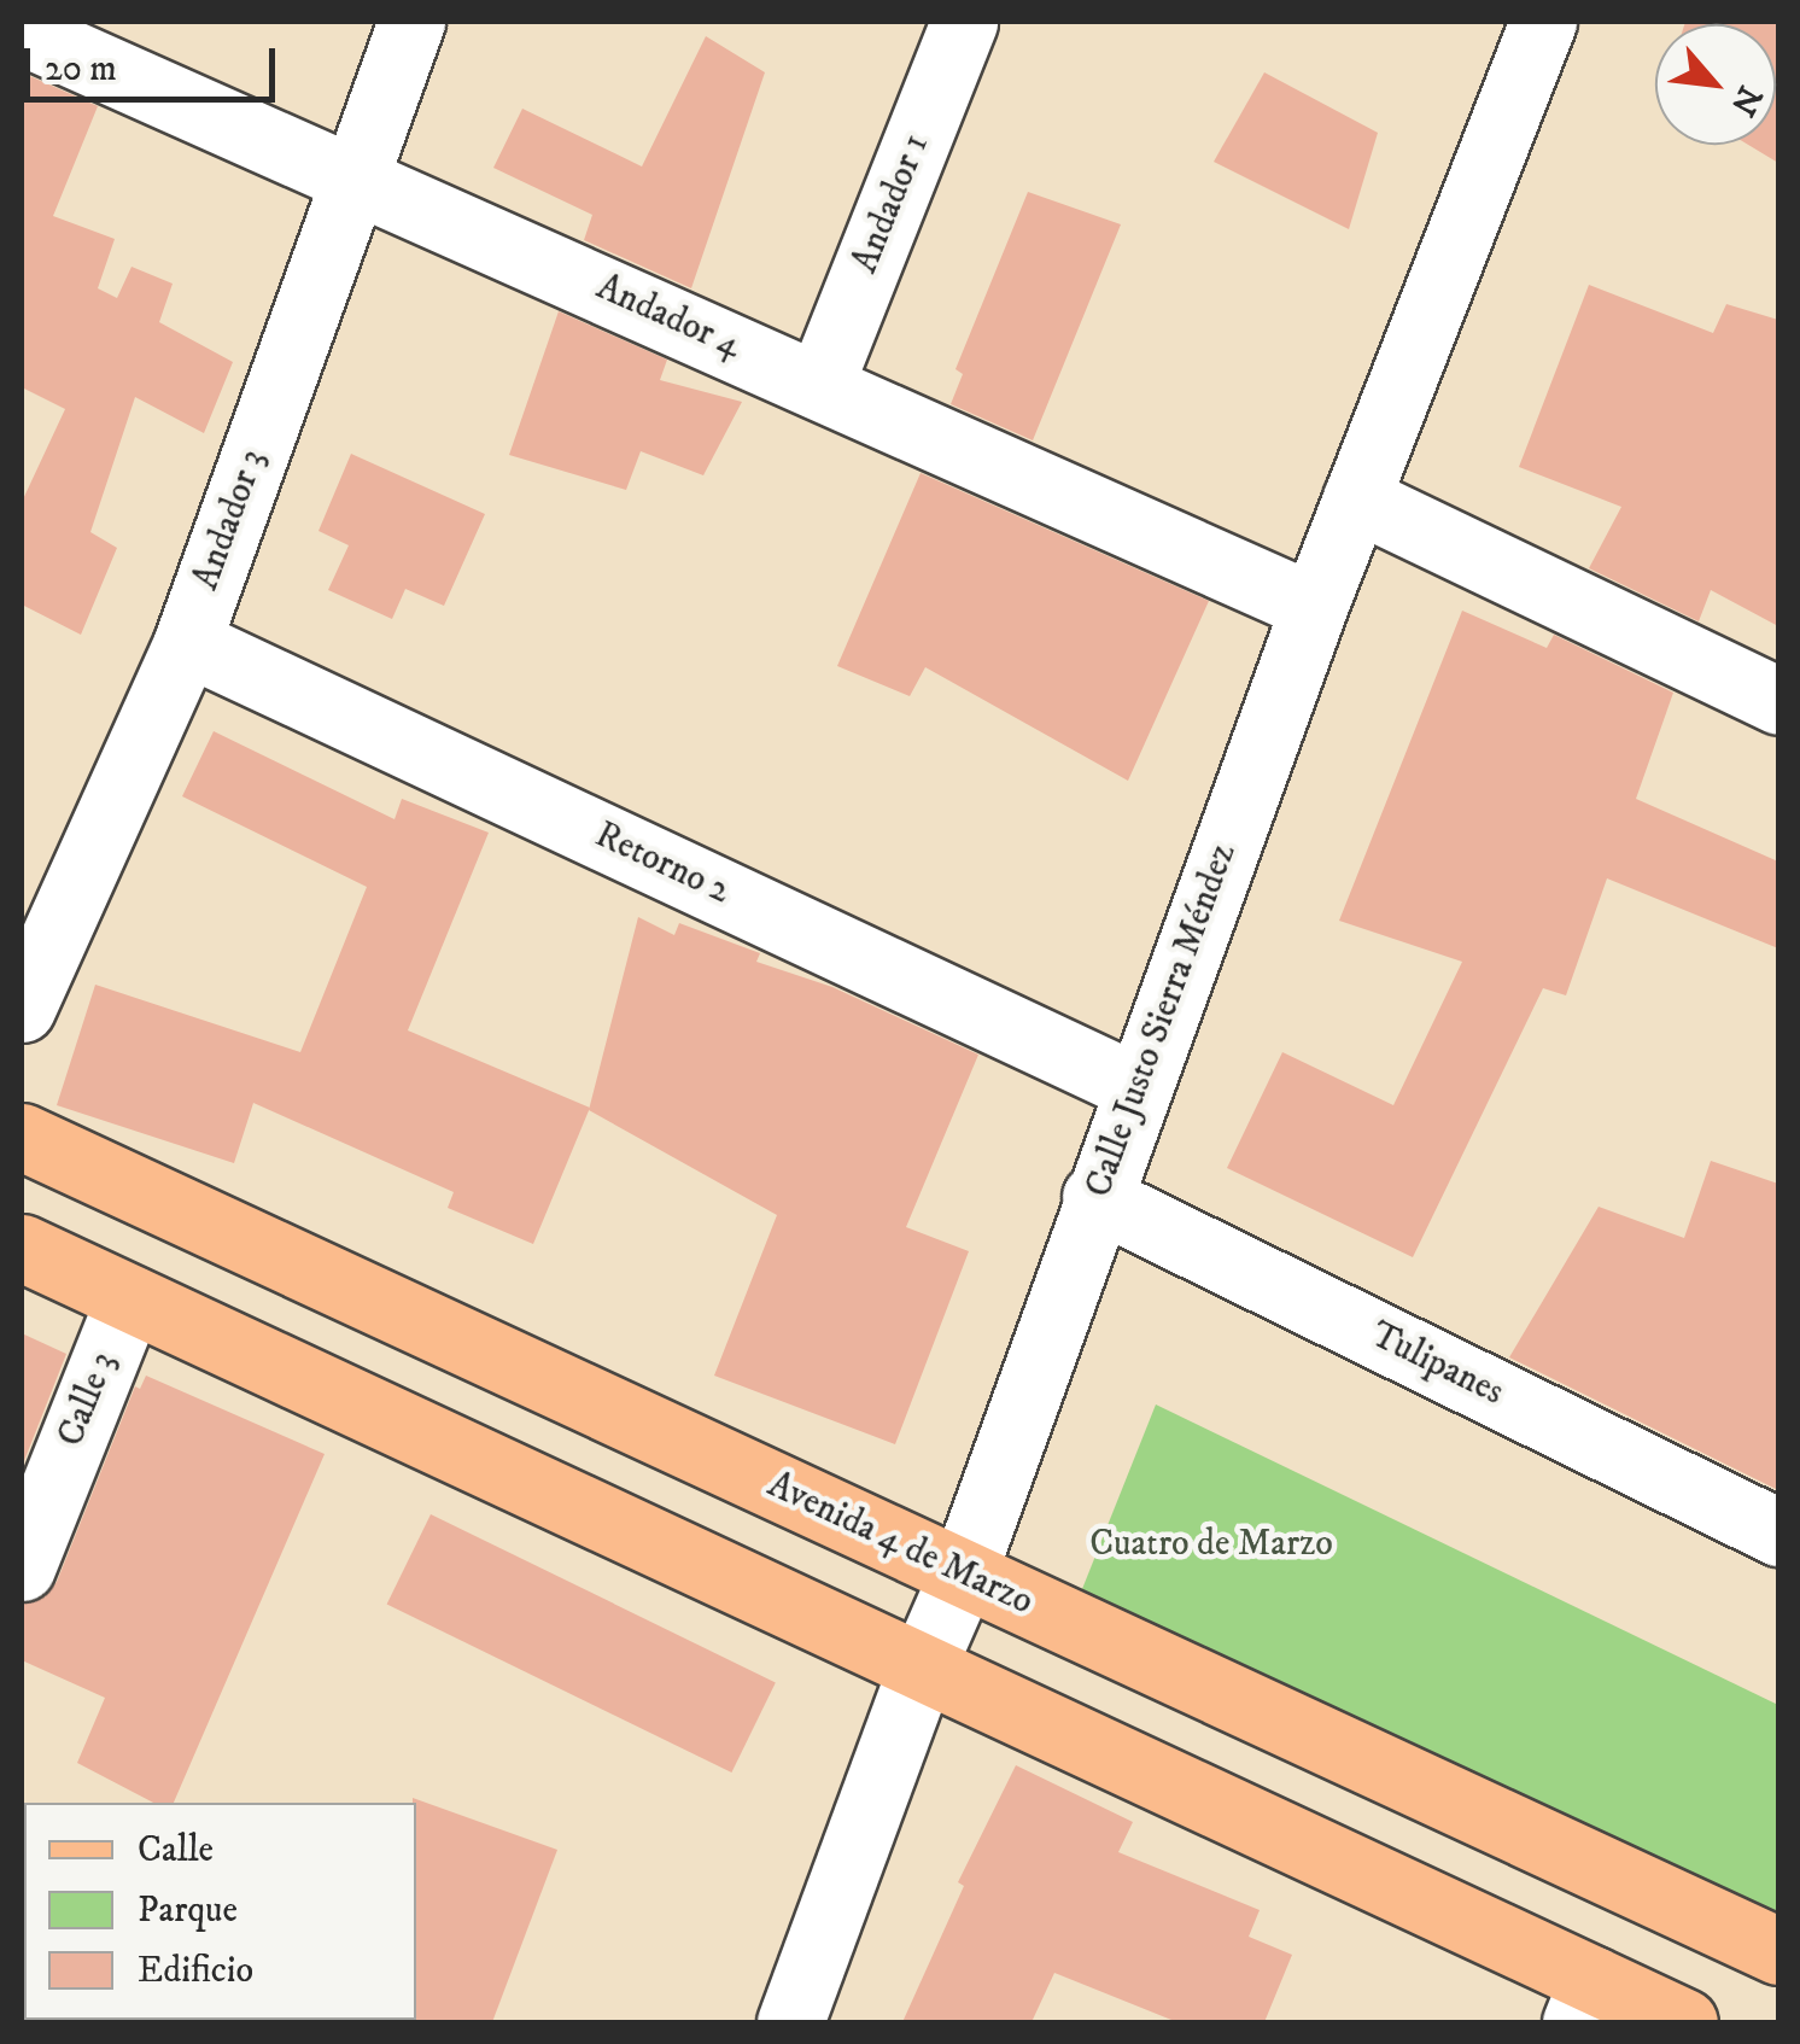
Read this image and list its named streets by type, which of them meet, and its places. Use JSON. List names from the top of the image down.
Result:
{
  "streets": {
    "main road": ["Avenida 4 de Marzo"],
    "street": [
      "Andador 1",
      "Andador 4",
      "Andador 3",
      "Retorno 2",
      "Calle Justo Sierra Méndez",
      "Tulipanes",
      "Calle 3"
    ]
  },
  "crossings": [
    ["Andador 1", "Andador 4"],
    ["Andador 4", "Andador 3"],
    ["Andador 4", "Calle Justo Sierra Méndez"],
    ["Andador 3", "Retorno 2"],
    ["Retorno 2", "Calle Justo Sierra Méndez"],
    ["Calle Justo Sierra Méndez", "Tulipanes"],
    ["Calle Justo Sierra Méndez", "Avenida 4 de Marzo"]
  ],
  "parks": ["Cuatro de Marzo"],
  "legend": ["Calle", "Parque", "Edificio"],
  "scale_bar": "20 m",
  "north": "bottom right"
}
